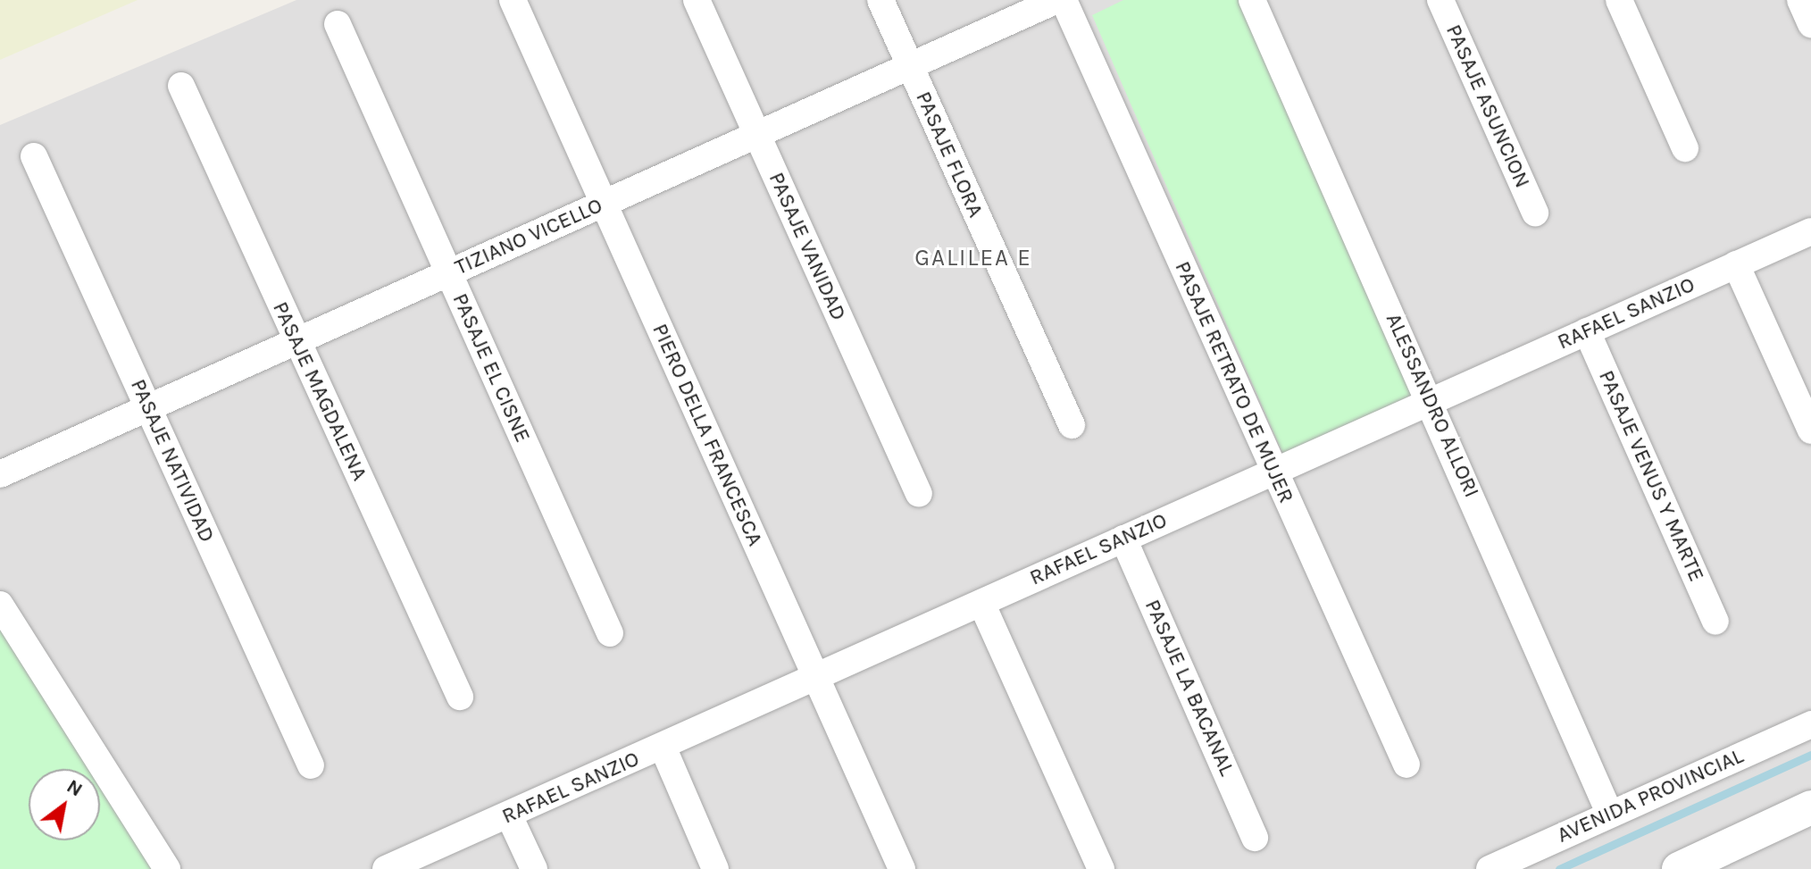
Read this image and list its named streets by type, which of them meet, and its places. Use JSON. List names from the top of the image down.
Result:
{
  "streets": {
    "street": [
      "PASAJE ASUNCION",
      "PASAJE FLORA",
      "TIZIANO VICELLO",
      "PASAJE VANIDAD",
      "RAFAEL SANZIO",
      "PASAJE EL CISNE",
      "PASAJE RETRATO DE MUJER",
      "PASAJE MAGDALENA",
      "ALESSANDRO ALLORI",
      "PIERO DELLA FRANCESCA",
      "PASAJE NATIVIDAD",
      "PASAJE VENUS Y MARTE",
      "PASAJE LA BACANAL",
      "AVENIDA PROVINCIAL"
    ]
  },
  "crossings": [
    ["PASAJE FLORA", "TIZIANO VICELLO"],
    ["TIZIANO VICELLO", "PASAJE VANIDAD"],
    ["TIZIANO VICELLO", "PASAJE EL CISNE"],
    ["TIZIANO VICELLO", "PASAJE MAGDALENA"],
    ["TIZIANO VICELLO", "PIERO DELLA FRANCESCA"],
    ["TIZIANO VICELLO", "PASAJE NATIVIDAD"],
    ["RAFAEL SANZIO", "PASAJE RETRATO DE MUJER"],
    ["RAFAEL SANZIO", "ALESSANDRO ALLORI"],
    ["RAFAEL SANZIO", "PIERO DELLA FRANCESCA"],
    ["RAFAEL SANZIO", "PASAJE VENUS Y MARTE"],
    ["RAFAEL SANZIO", "PASAJE LA BACANAL"],
    ["ALESSANDRO ALLORI", "AVENIDA PROVINCIAL"]
  ],
  "districts": ["GALILEA E"],
  "north": "top right"
}
